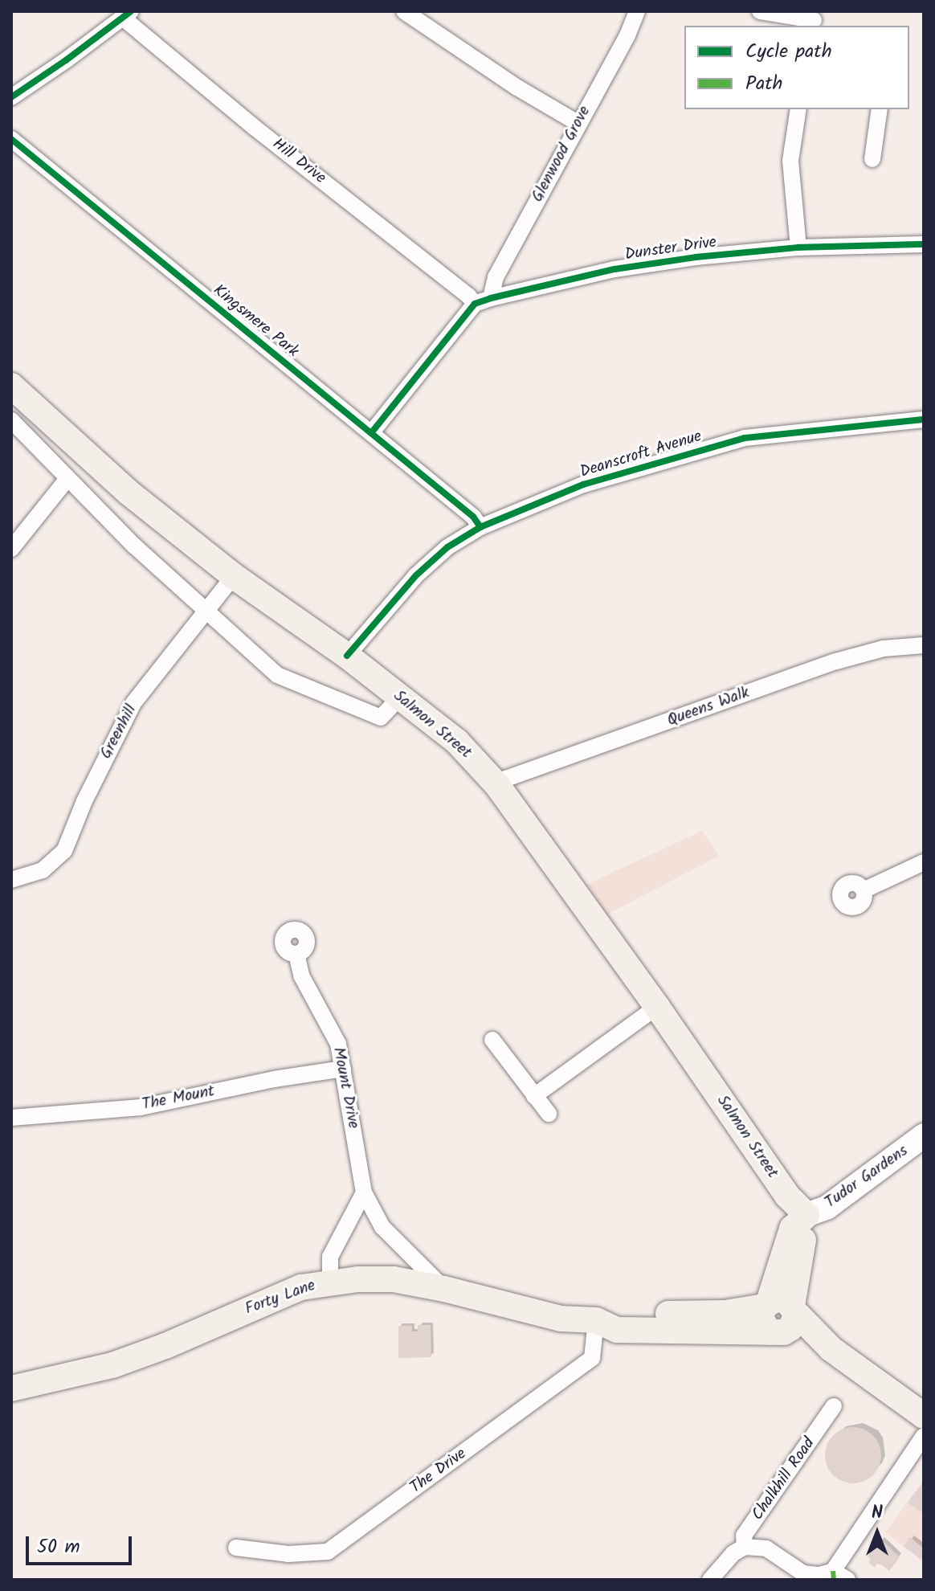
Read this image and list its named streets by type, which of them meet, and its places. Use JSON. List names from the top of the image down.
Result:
{
  "streets": {
    "main road": ["Salmon Street", "Tudor Gardens", "Forty Lane"],
    "street": [
      "Glenwood Grove",
      "Hill Drive",
      "Dunster Drive",
      "Kingsmere Park",
      "Deanscroft Avenue",
      "Queens Walk",
      "Greenhill",
      "Mount Drive",
      "The Mount",
      "The Drive",
      "Chalkhill Road"
    ]
  },
  "crossings": [
    ["Glenwood Grove", "Dunster Drive"],
    ["Hill Drive", "Dunster Drive"],
    ["Kingsmere Park", "Deanscroft Avenue"],
    ["Deanscroft Avenue", "Salmon Street"],
    ["Queens Walk", "Salmon Street"],
    ["Salmon Street", "Greenhill"],
    ["Salmon Street", "Tudor Gardens"],
    ["Mount Drive", "The Mount"],
    ["Mount Drive", "Forty Lane"],
    ["Forty Lane", "The Drive"]
  ],
  "legend": ["Cycle path", "Path"],
  "scale_bar": "50 m",
  "north": "top"
}
